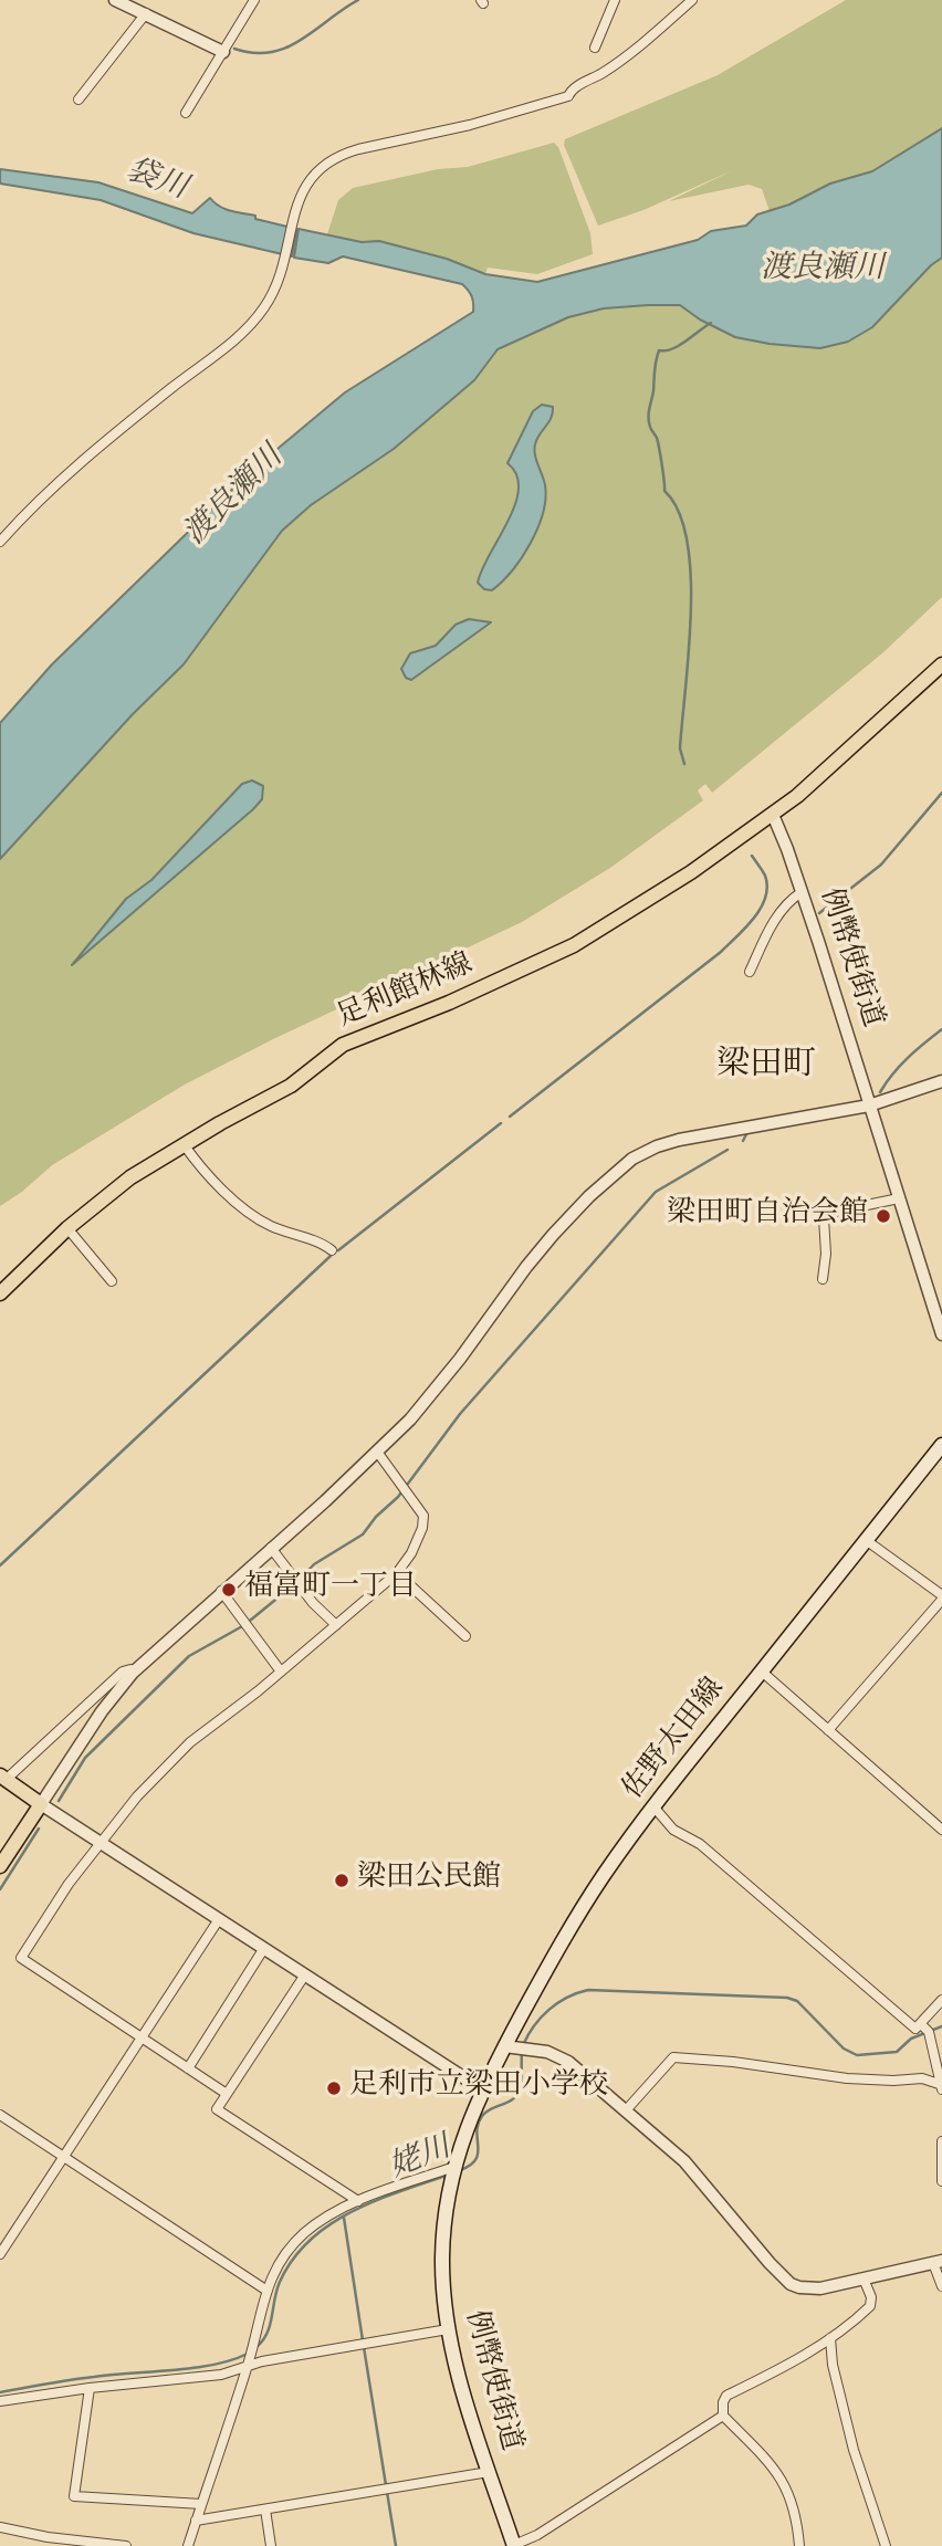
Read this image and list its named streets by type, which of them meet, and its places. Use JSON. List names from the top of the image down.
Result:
{
  "streets": {
    "main road": ["例幣使街道", "足利館林線", "佐野太田線"]
  },
  "crossings": [
    ["例幣使街道", "足利館林線"],
    ["例幣使街道", "佐野太田線"]
  ],
  "districts": ["梁田町"],
  "water": ["袋川", "渡良瀬川", "姥川"],
  "places": [
    "梁田町自治会館",
    "福富町一丁目",
    "梁田公民館",
    "足利市立梁田小学校"
  ]
}
